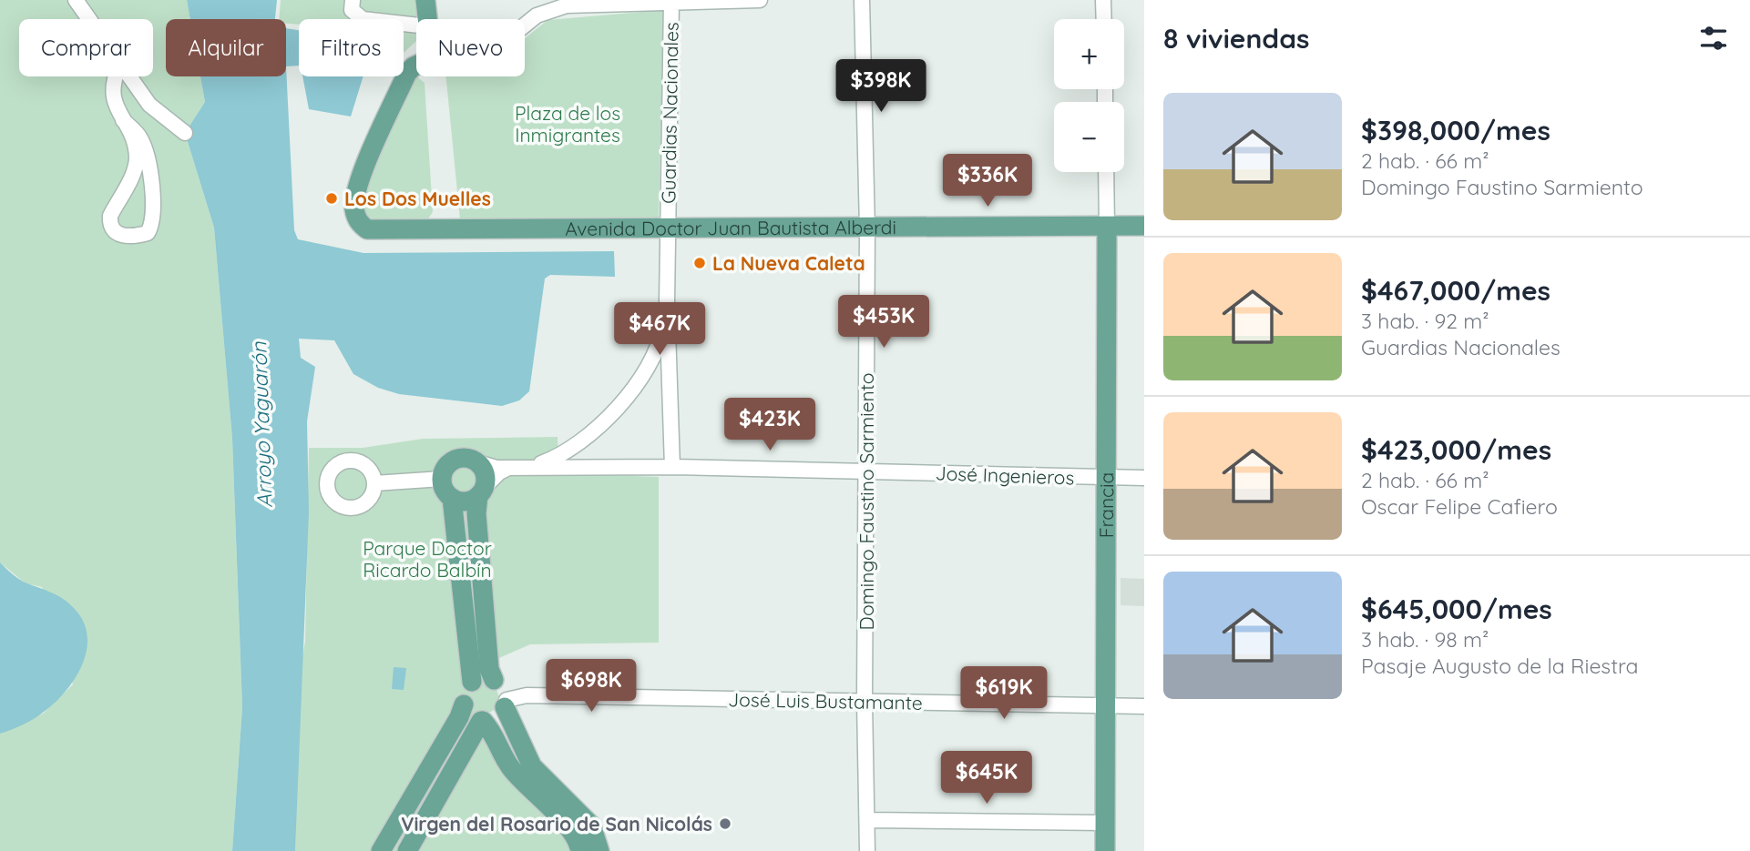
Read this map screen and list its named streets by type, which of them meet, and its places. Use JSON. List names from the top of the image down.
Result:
{
  "streets": {
    "main road": ["Avenida Doctor Juan Bautista Alberdi", "Francia"],
    "street": [
      "Guardias Nacionales",
      "José Ingenieros",
      "Domingo Faustino Sarmiento",
      "José Luis Bustamante"
    ]
  },
  "crossings": [
    ["Guardias Nacionales", "Avenida Doctor Juan Bautista Alberdi"],
    ["Guardias Nacionales", "José Ingenieros"],
    ["Avenida Doctor Juan Bautista Alberdi", "Domingo Faustino Sarmiento"],
    ["Avenida Doctor Juan Bautista Alberdi", "Francia"],
    ["José Ingenieros", "Domingo Faustino Sarmiento"],
    ["José Ingenieros", "Francia"],
    ["Domingo Faustino Sarmiento", "José Luis Bustamante"],
    ["Francia", "José Luis Bustamante"]
  ],
  "water": ["Arroyo Yaguarón"],
  "parks": ["Plaza de los Inmigrantes", "Parque Doctor Ricardo Balbín"],
  "places": ["Los Dos Muelles", "La Nueva Caleta", "Virgen del Rosario de San Nicolás"],
  "page": {
    "heading": "8 viviendas",
    "map_buttons": ["+", "−"],
    "chip": [
      "Comprar",
      "Alquilar",
      "Filtros",
      "Nuevo"
    ],
    "price": [
      "$398K",
      "$336K",
      "$453K",
      "$467K",
      "$423K",
      "$698K",
      "$619K",
      "$645K"
    ],
    "list": [
      {
        "name": "$398,000/mes",
        "note": "2 hab. · 66 m² · Domingo Faustino Sarmiento"
      },
      {
        "name": "$467,000/mes",
        "note": "3 hab. · 92 m² · Guardias Nacionales"
      },
      {
        "name": "$423,000/mes",
        "note": "2 hab. · 66 m² · Oscar Felipe Cafiero"
      },
      {
        "name": "$645,000/mes",
        "note": "3 hab. · 98 m² · Pasaje Augusto de la Riestra"
      }
    ]
  }
}
